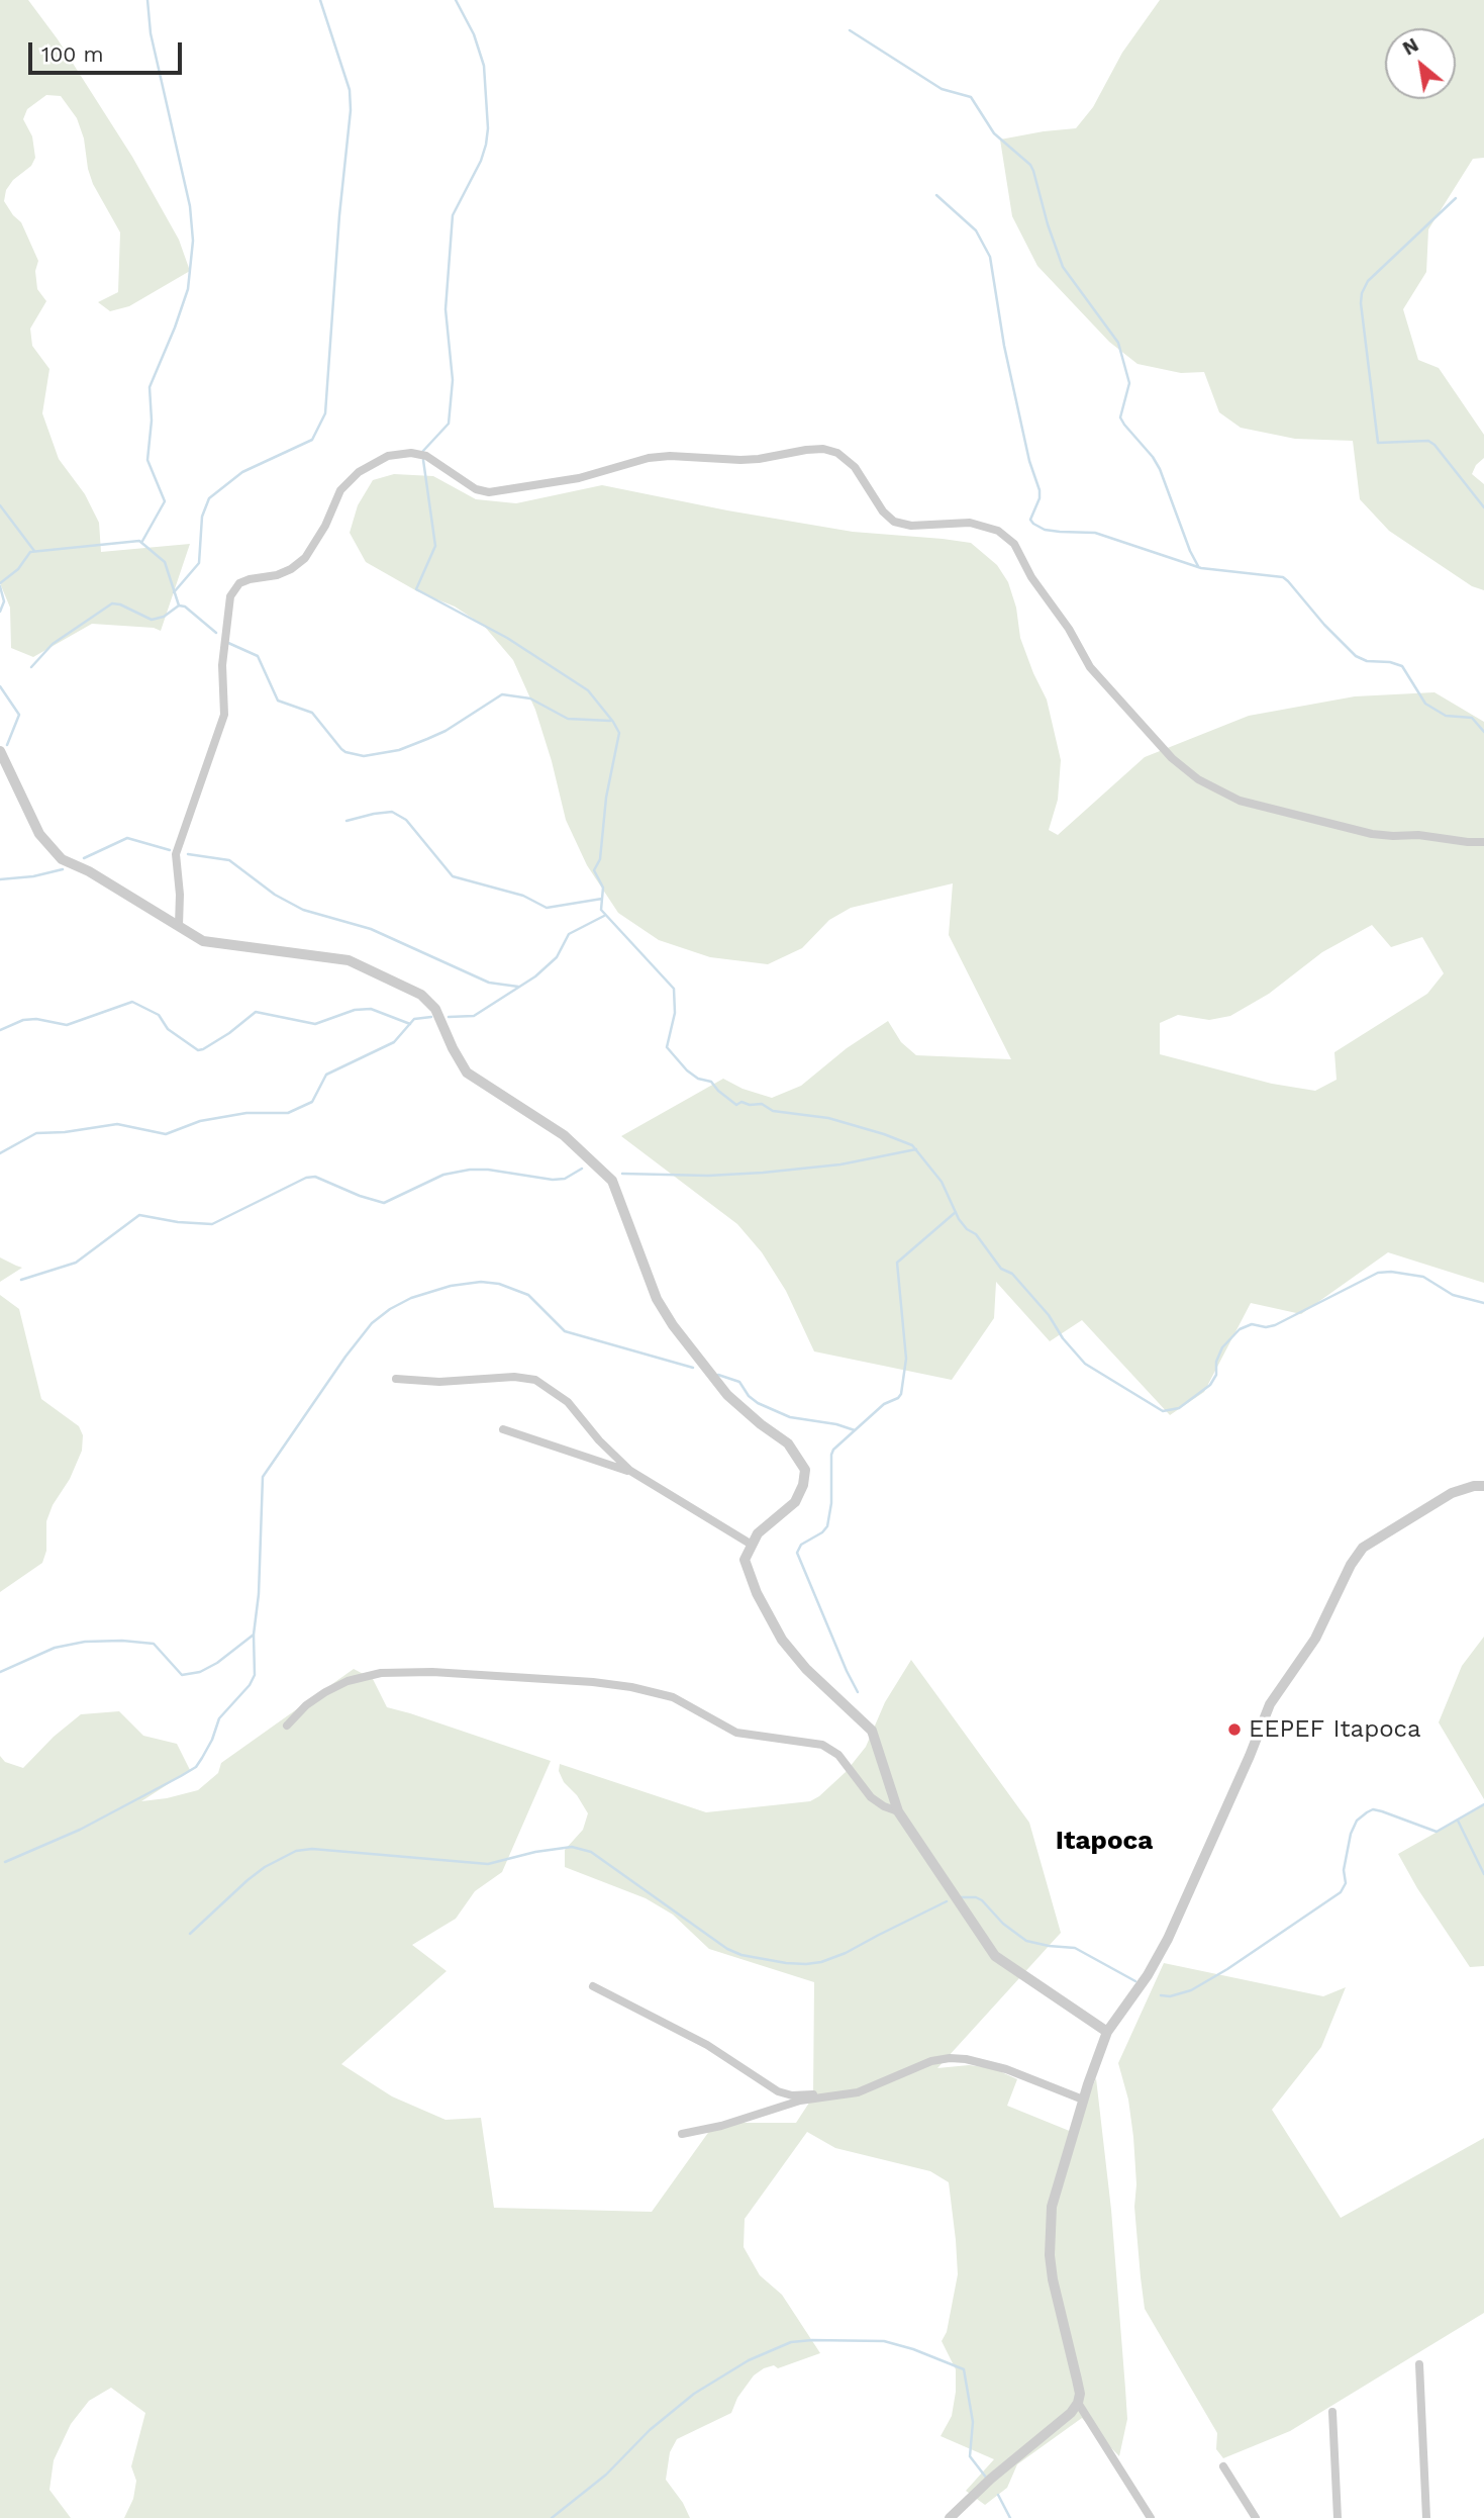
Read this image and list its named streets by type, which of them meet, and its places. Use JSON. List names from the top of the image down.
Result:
{
  "districts": ["Itapoca"],
  "places": ["EEPEF Itapoca"],
  "scale_bar": "100 m",
  "north": "top left"
}
